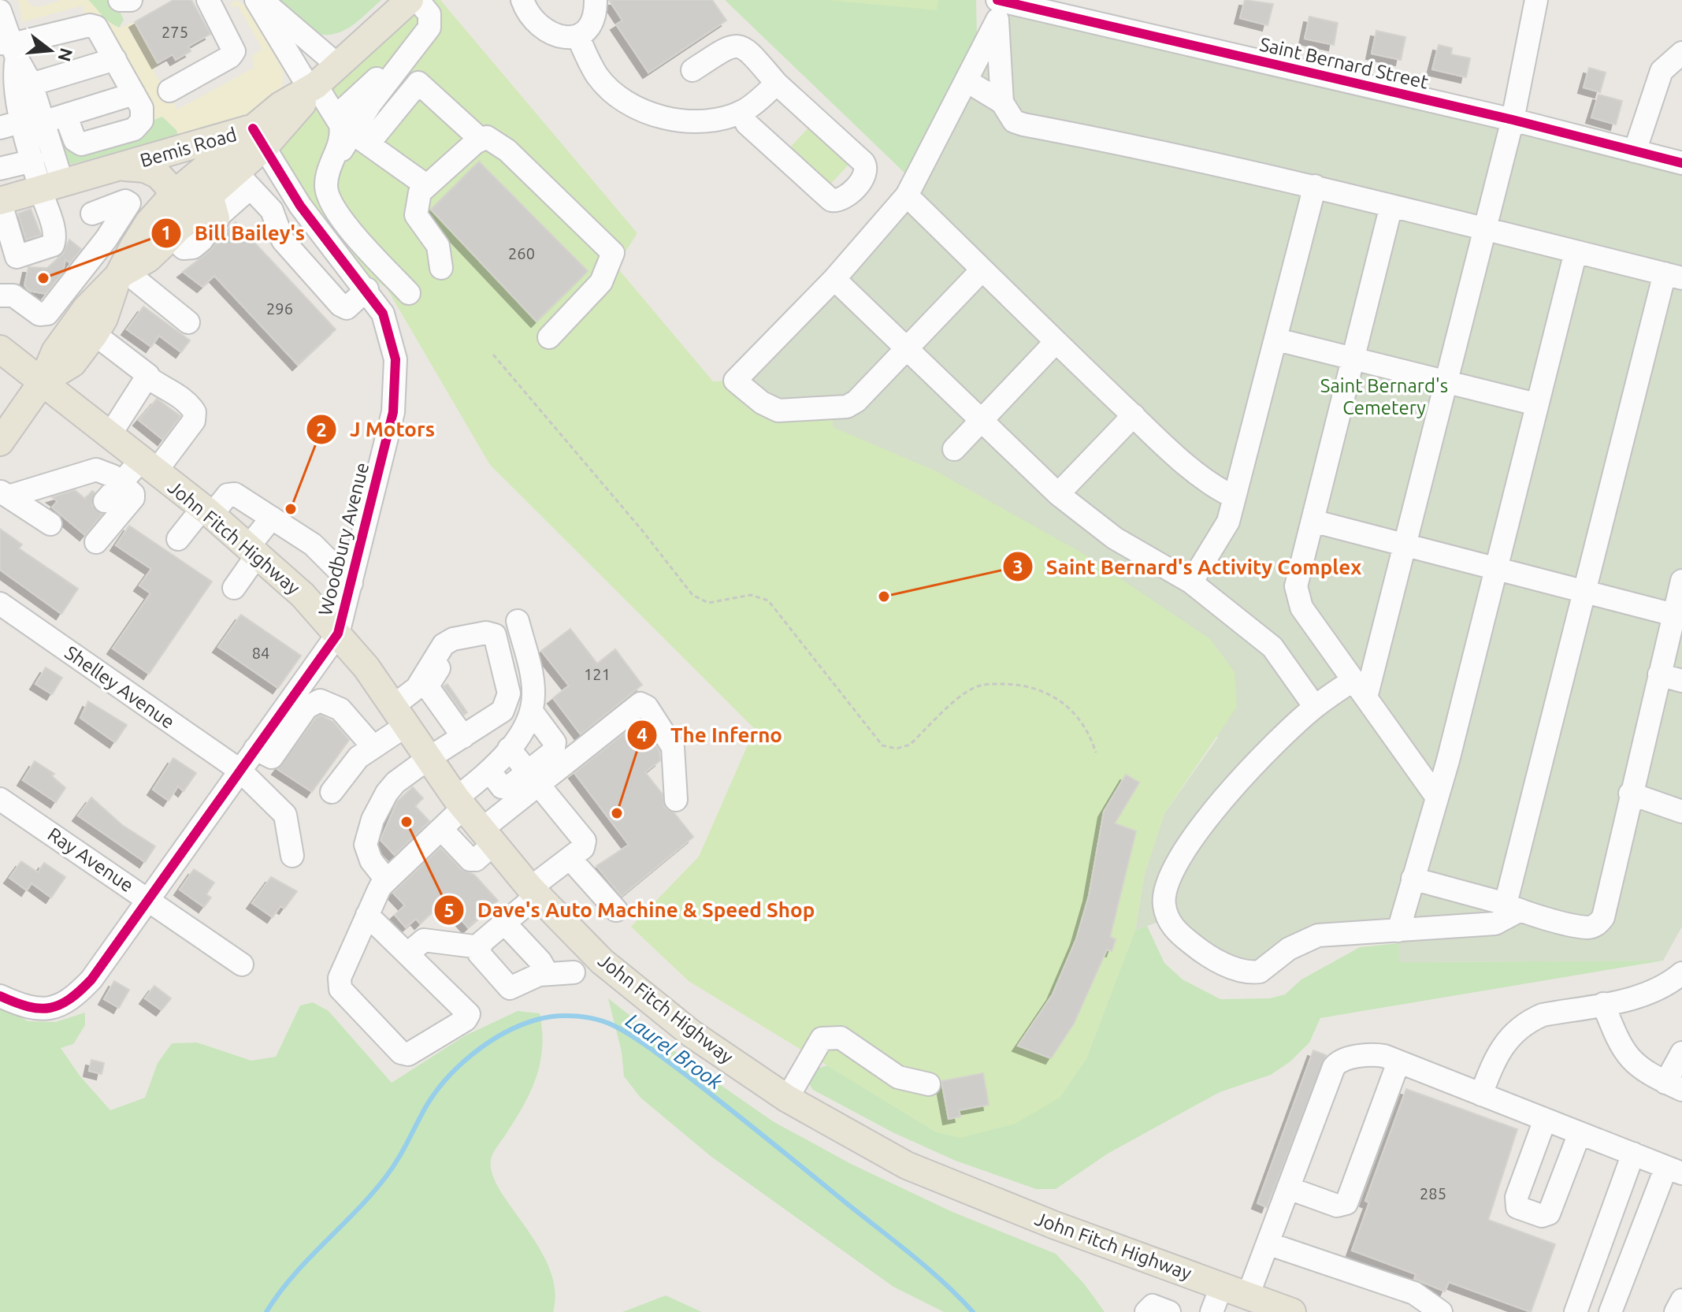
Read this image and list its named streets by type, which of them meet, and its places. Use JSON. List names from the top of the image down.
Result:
{
  "streets": {
    "main road": ["Bemis Road", "John Fitch Highway"],
    "street": [
      "Saint Bernard Street",
      "Woodbury Avenue",
      "Shelley Avenue",
      "Ray Avenue"
    ]
  },
  "crossings": [
    ["Bemis Road", "Woodbury Avenue"],
    ["John Fitch Highway", "Woodbury Avenue"],
    ["Woodbury Avenue", "Shelley Avenue"],
    ["Woodbury Avenue", "Ray Avenue"]
  ],
  "water": ["Laurel Brook"],
  "parks": ["Saint Bernard's Cemetery"],
  "places": [
    "Bill Bailey's",
    "J Motors",
    "Saint Bernard's Activity Complex",
    "The Inferno",
    "Dave's Auto Machine & Speed Shop"
  ],
  "house_numbers": [
    "275",
    "260",
    "296",
    "84",
    "121",
    "285"
  ],
  "north": "right"
}
